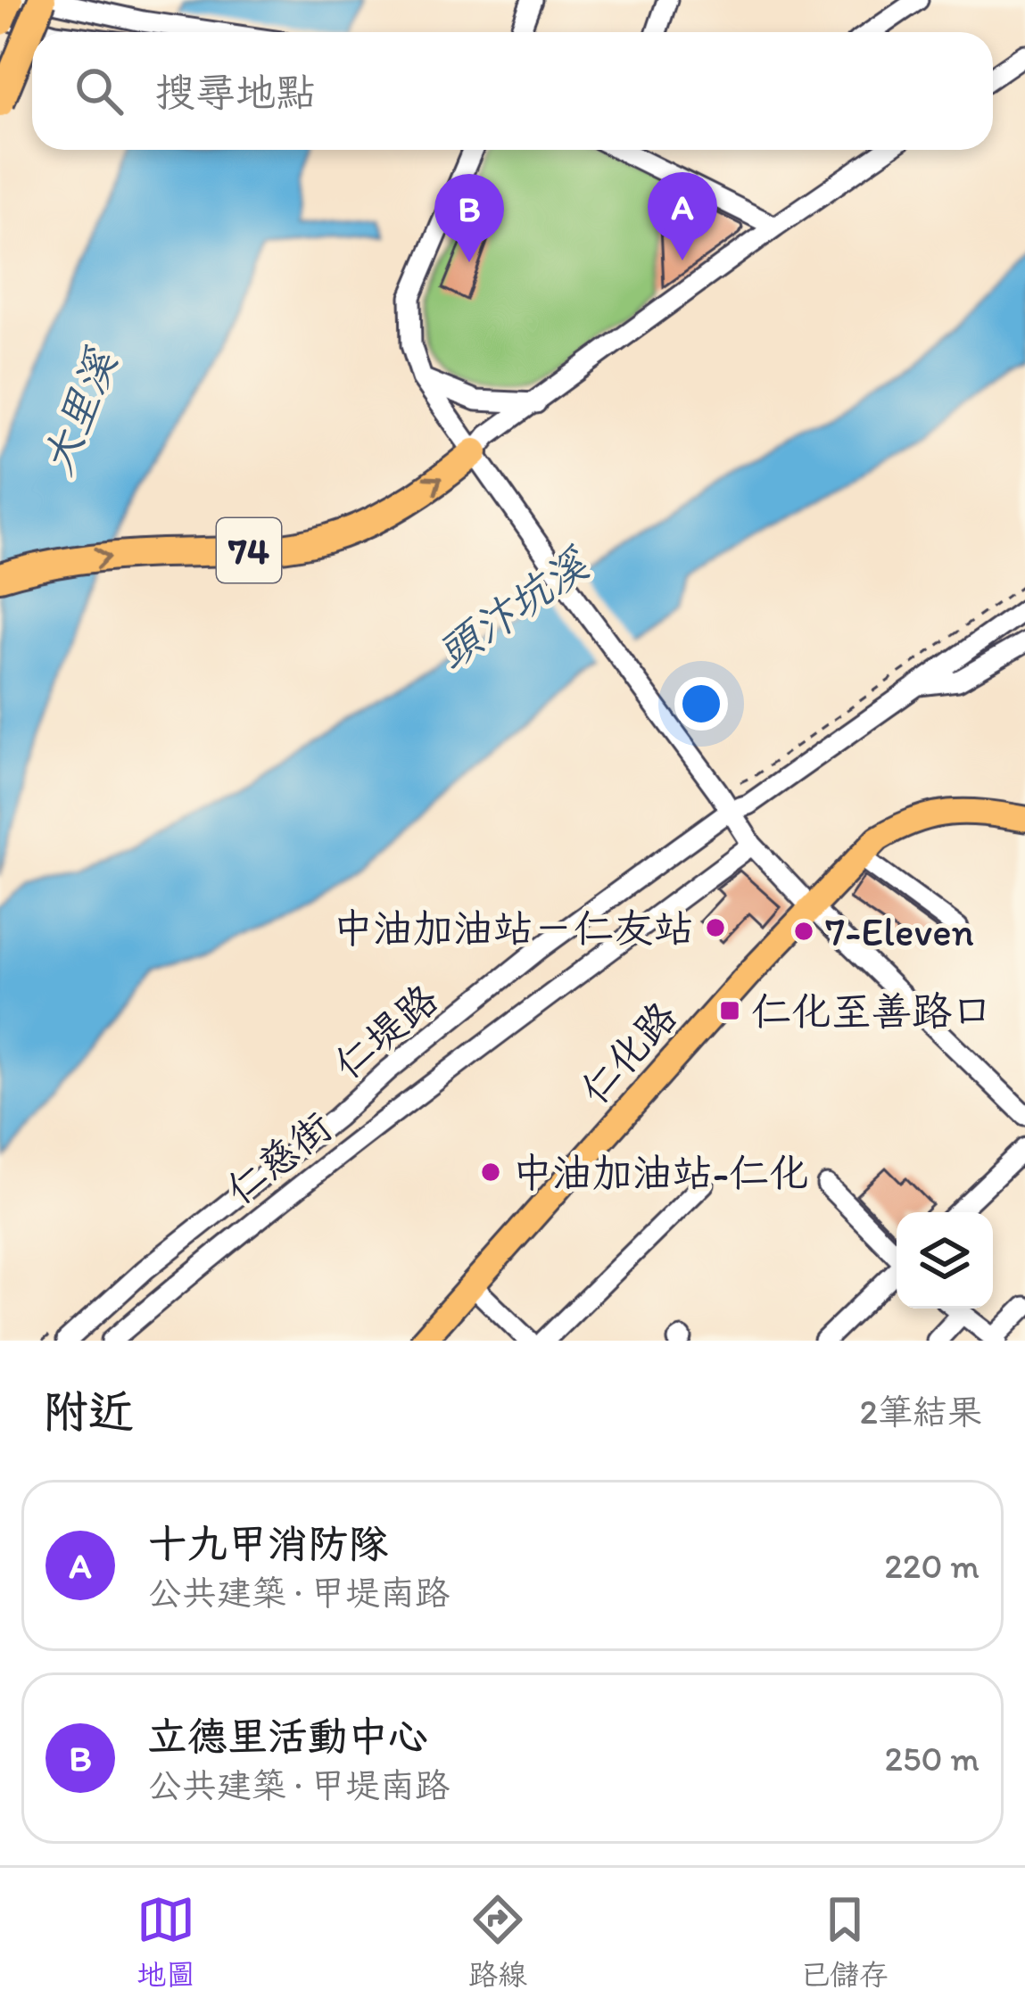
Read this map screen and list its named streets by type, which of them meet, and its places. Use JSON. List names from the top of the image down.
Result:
{
  "streets": {
    "highway": ["74"],
    "main road": ["仁化路"],
    "street": ["仁堤路", "仁慈街"]
  },
  "water": ["大里溪", "頭汴坑溪"],
  "places": {
    "other": ["中油加油站－仁友站", "7-Eleven", "中油加油站-仁化"],
    "transit": ["仁化至善路口"]
  },
  "page": {
    "search": "搜尋地點",
    "pins": ["A", "B"],
    "heading": ["附近", "2筆結果"],
    "list": [
      {
        "mark": "A",
        "name": "十九甲消防隊",
        "note": "公共建築 · 甲堤南路",
        "value": "220 m"
      },
      {
        "mark": "B",
        "name": "立德里活動中心",
        "note": "公共建築 · 甲堤南路",
        "value": "250 m"
      }
    ],
    "nav": ["地圖", "路線", "已儲存"]
  }
}
